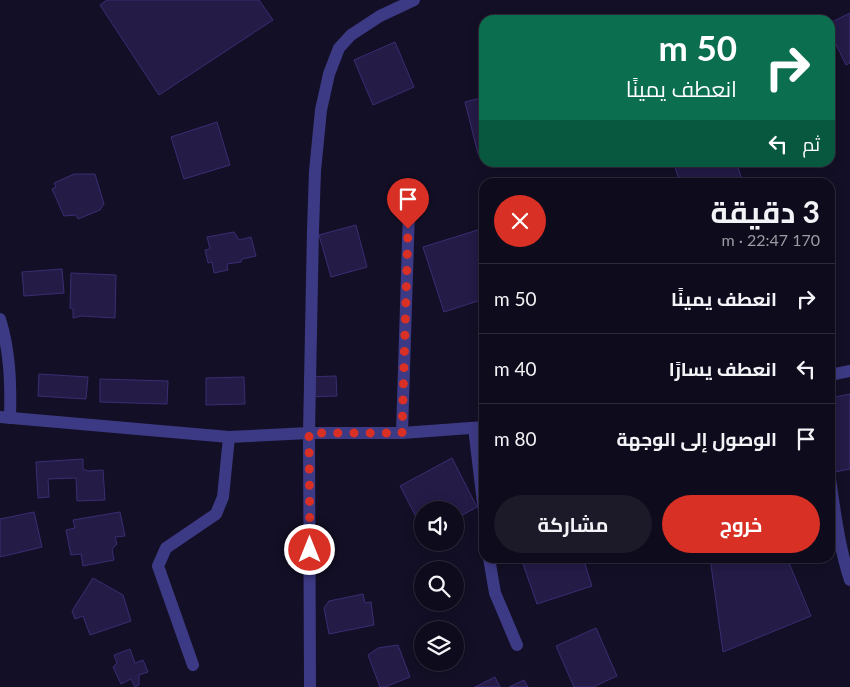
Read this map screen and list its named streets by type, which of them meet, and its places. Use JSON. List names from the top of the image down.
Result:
{
  "page": {
    "turn": ["50 m", "انعطف يمينًا"],
    "then": "ثم",
    "heading": ["3 دقيقة", "170 m · 22:47"],
    "list": [
      {
        "name": "انعطف يمينًا",
        "value": "50 m"
      },
      {
        "name": "انعطف يسارًا",
        "value": "40 m"
      },
      {
        "name": "الوصول إلى الوجهة",
        "value": "80 m"
      }
    ],
    "buttons": ["خروج", "مشاركة"]
  }
}
